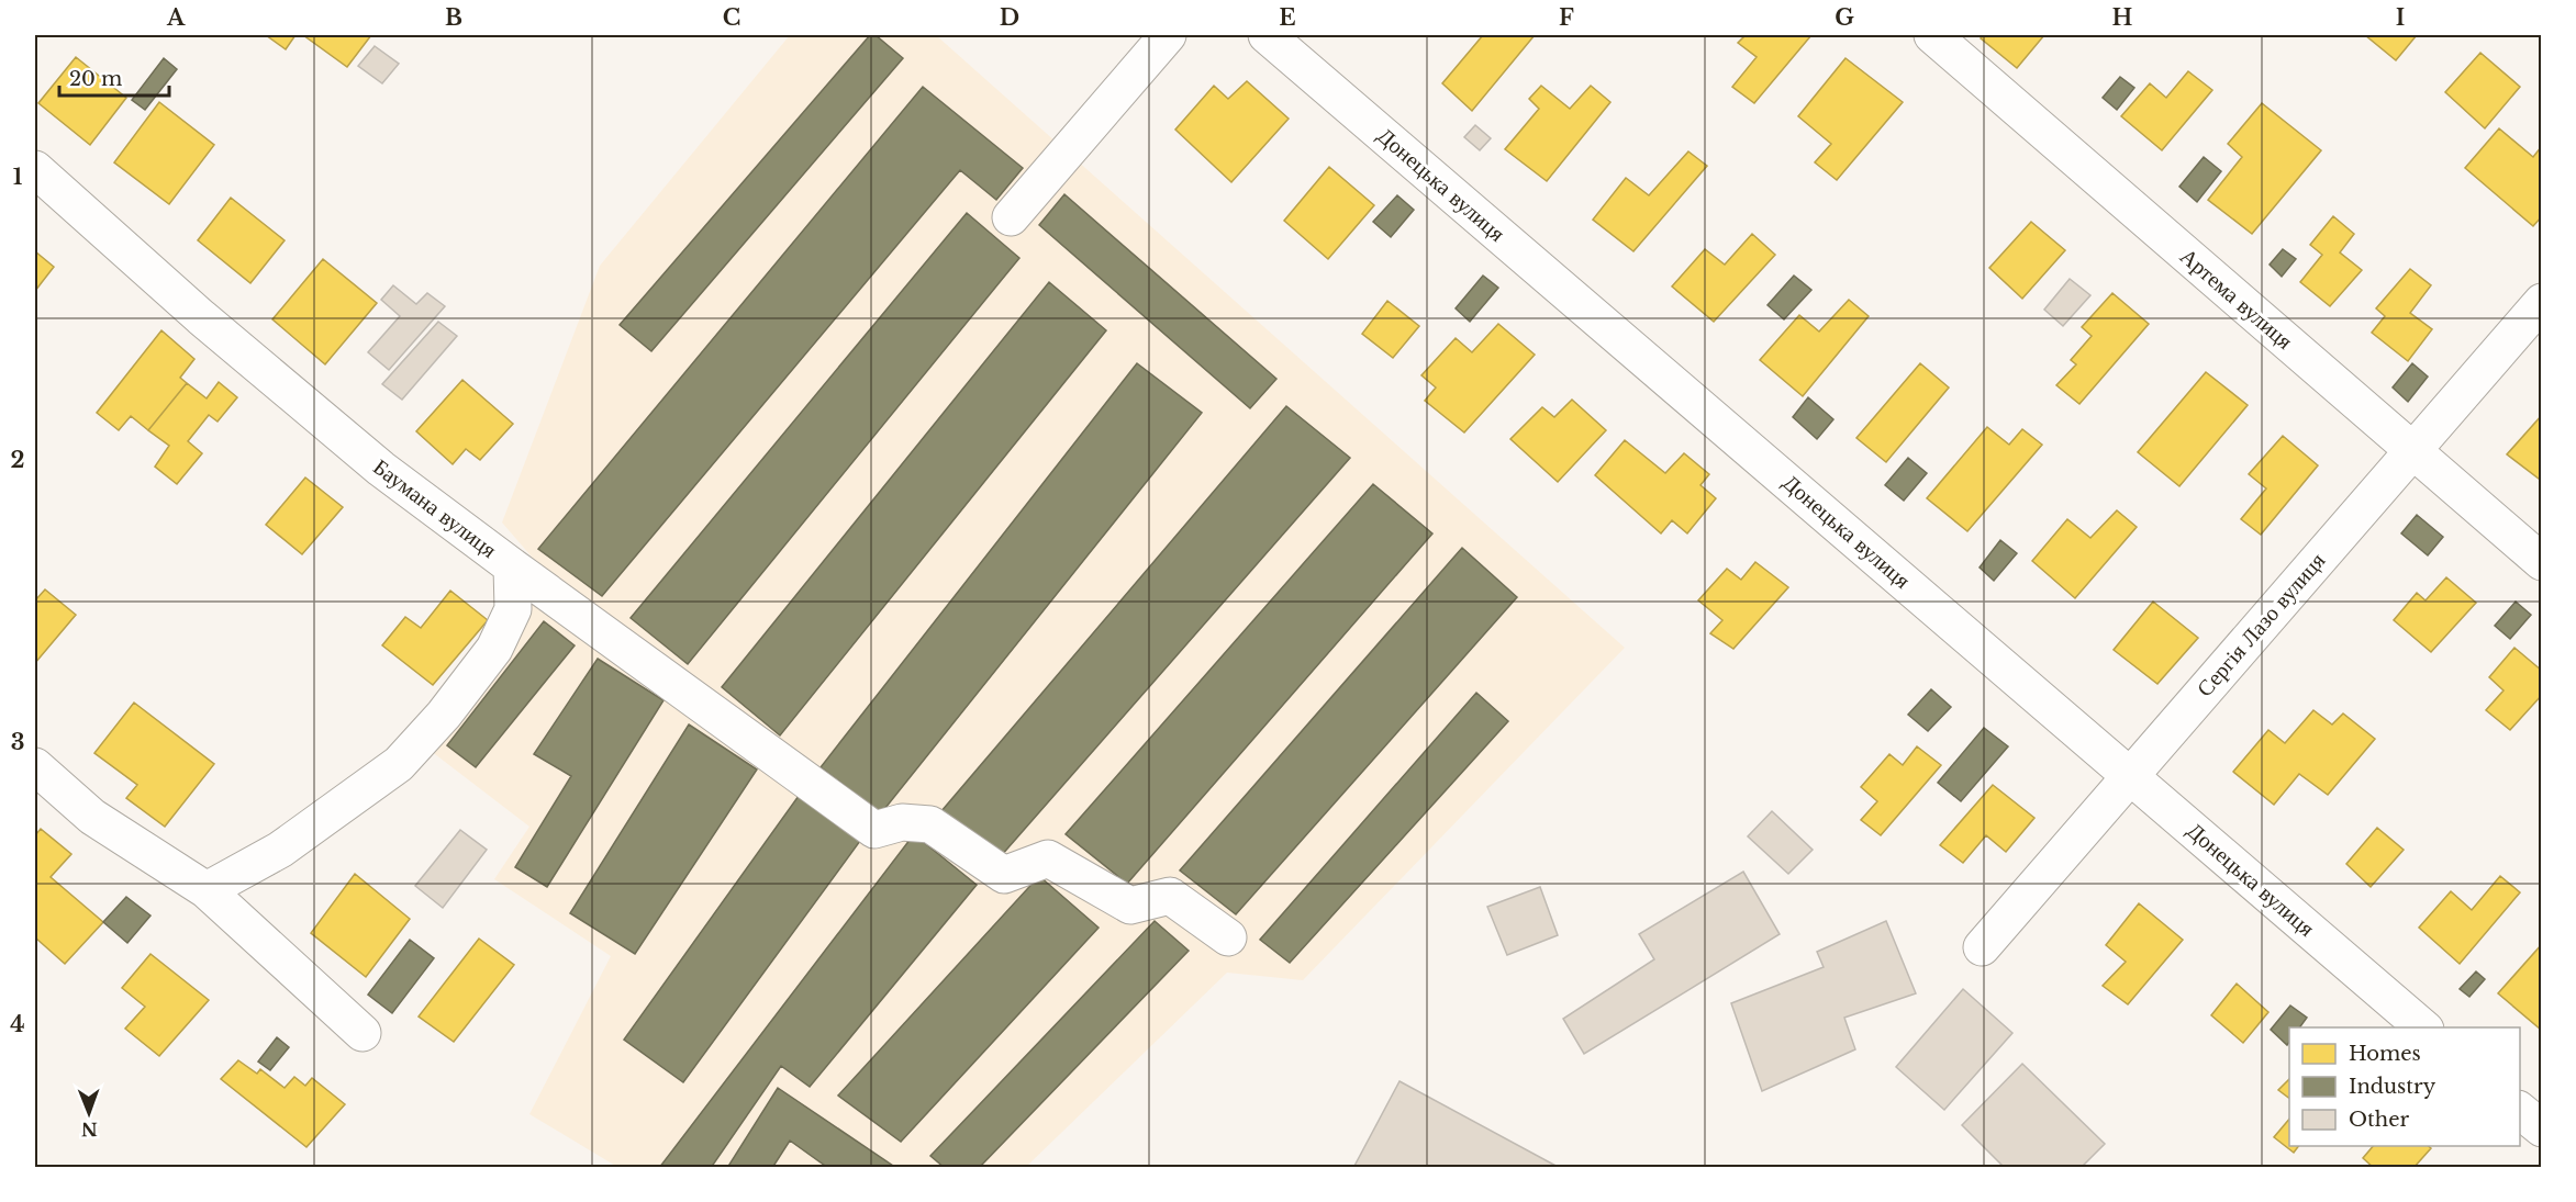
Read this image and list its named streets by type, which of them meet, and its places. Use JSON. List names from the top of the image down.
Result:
{
  "streets": {
    "street": [
      "Донецька вулиця",
      "Артема вулиця",
      "Баумана вулиця",
      "Сергія Лазо вулиця"
    ]
  },
  "crossings": [
    ["Донецька вулиця", "Сергія Лазо вулиця"],
    ["Артема вулиця", "Сергія Лазо вулиця"]
  ],
  "legend": ["Homes", "Industry", "Other"],
  "scale_bar": "20 m",
  "north": "bottom",
  "grid": {
    "columns": [
      "A",
      "B",
      "C",
      "D",
      "E",
      "F",
      "G",
      "H",
      "I"
    ],
    "rows": [
      "1",
      "2",
      "3",
      "4"
    ]
  }
}
